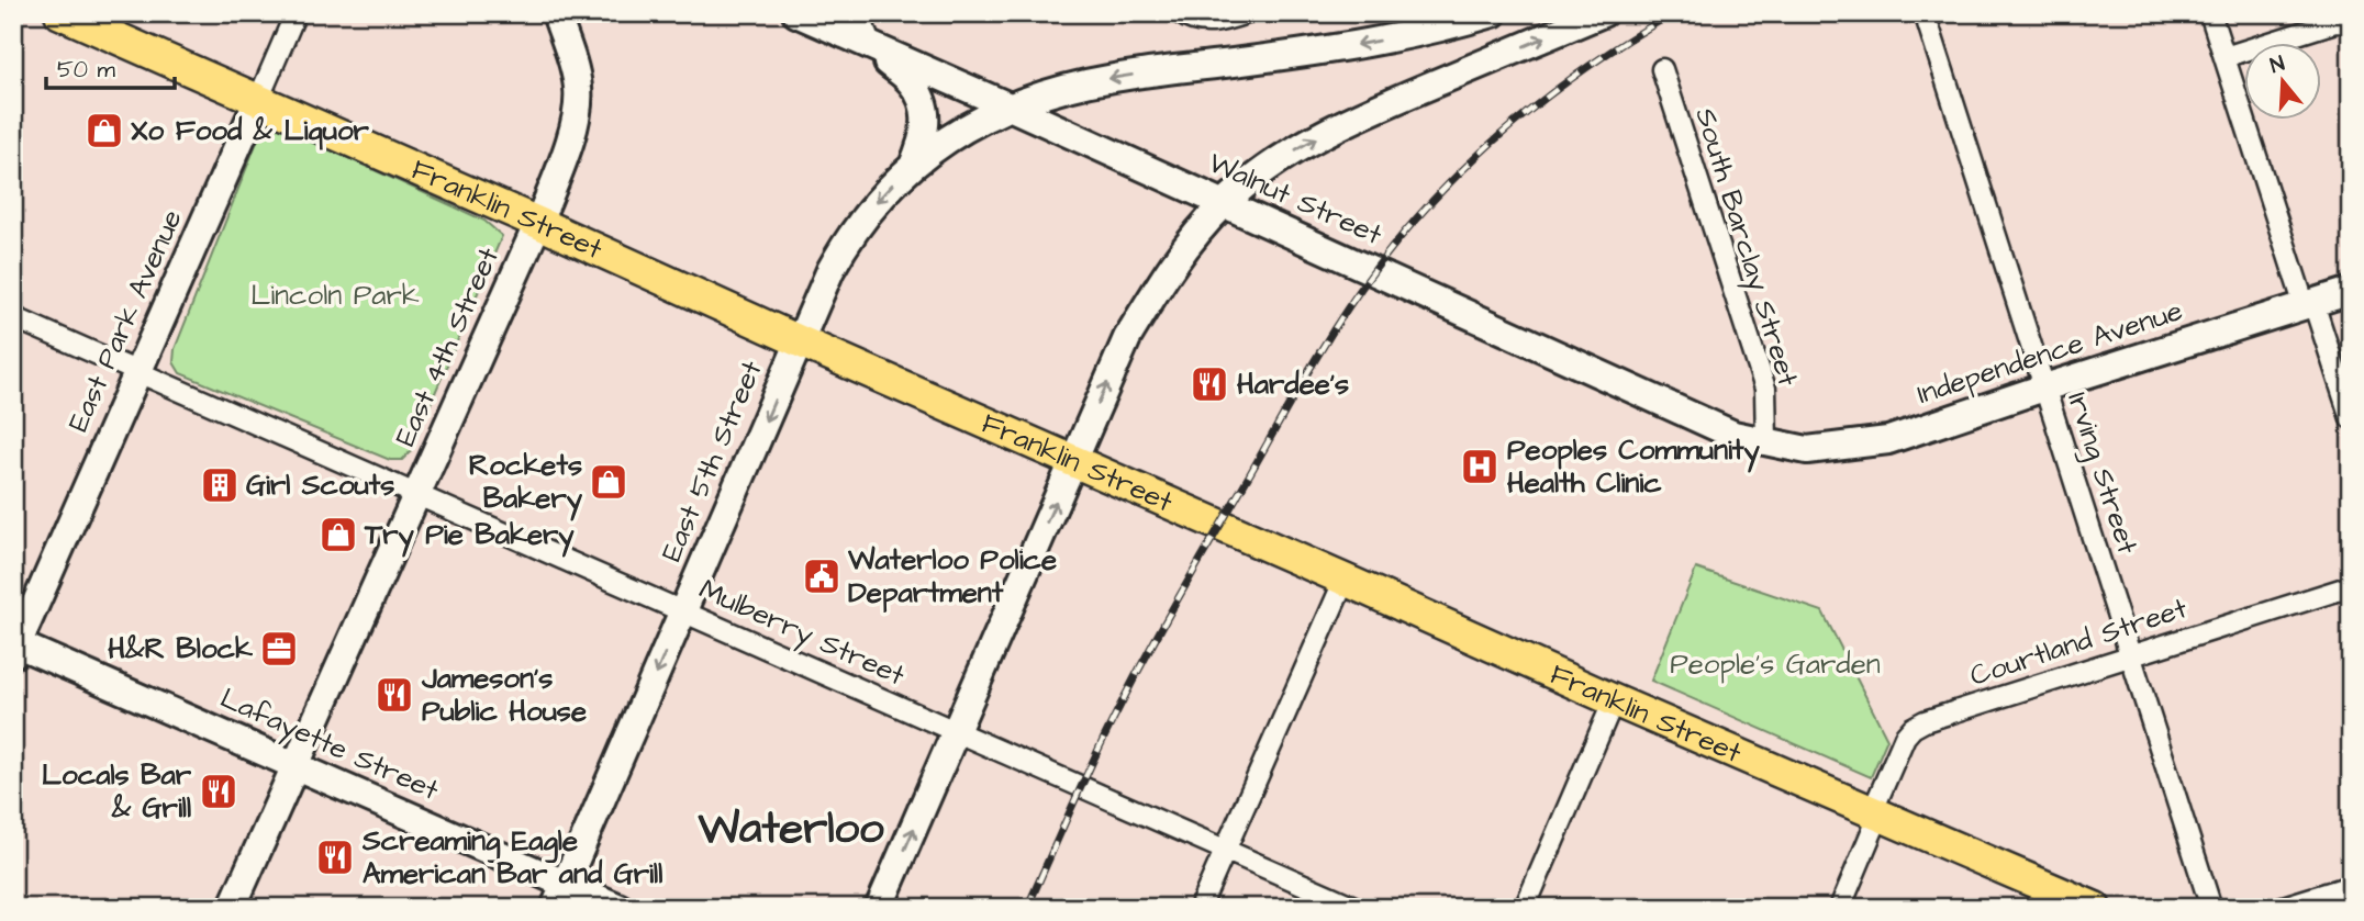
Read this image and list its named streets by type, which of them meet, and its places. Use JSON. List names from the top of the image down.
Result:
{
  "streets": {
    "main road": [
      "Walnut Street",
      "Franklin Street",
      "East Park Avenue",
      "East 4th Street",
      "Independence Avenue",
      "East 5th Street",
      "Lafayette Street"
    ],
    "street": [
      "South Barclay Street",
      "Irving Street",
      "Mulberry Street",
      "Courtland Street"
    ]
  },
  "crossings": [
    ["Walnut Street", "South Barclay Street"],
    ["Walnut Street", "Independence Avenue"],
    ["Walnut Street", "East 5th Street"],
    ["Franklin Street", "East Park Avenue"],
    ["Franklin Street", "East 4th Street"],
    ["Franklin Street", "East 5th Street"],
    ["Franklin Street", "Courtland Street"],
    ["South Barclay Street", "Independence Avenue"],
    ["East Park Avenue", "Mulberry Street"],
    ["East Park Avenue", "Lafayette Street"],
    ["East 4th Street", "Mulberry Street"],
    ["East 4th Street", "Lafayette Street"],
    ["Independence Avenue", "Irving Street"],
    ["East 5th Street", "Mulberry Street"],
    ["East 5th Street", "Lafayette Street"],
    ["Irving Street", "Courtland Street"]
  ],
  "districts": ["Waterloo"],
  "parks": ["Lincoln Park", "People's Garden"],
  "places": {
    "shop": ["Xo Food & Liquor", "Rockets Bakery", "Try Pie Bakery"],
    "restaurant": [
      "Hardee's",
      "Jameson's Public House",
      "Locals Bar & Grill",
      "Screaming Eagle American Bar and Grill"
    ],
    "hospital": ["Peoples Community Health Clinic"],
    "building": ["Girl Scouts"],
    "public building": ["Waterloo Police Department"],
    "office": ["H&R Block"]
  },
  "scale_bar": "50 m",
  "north": "top"
}
